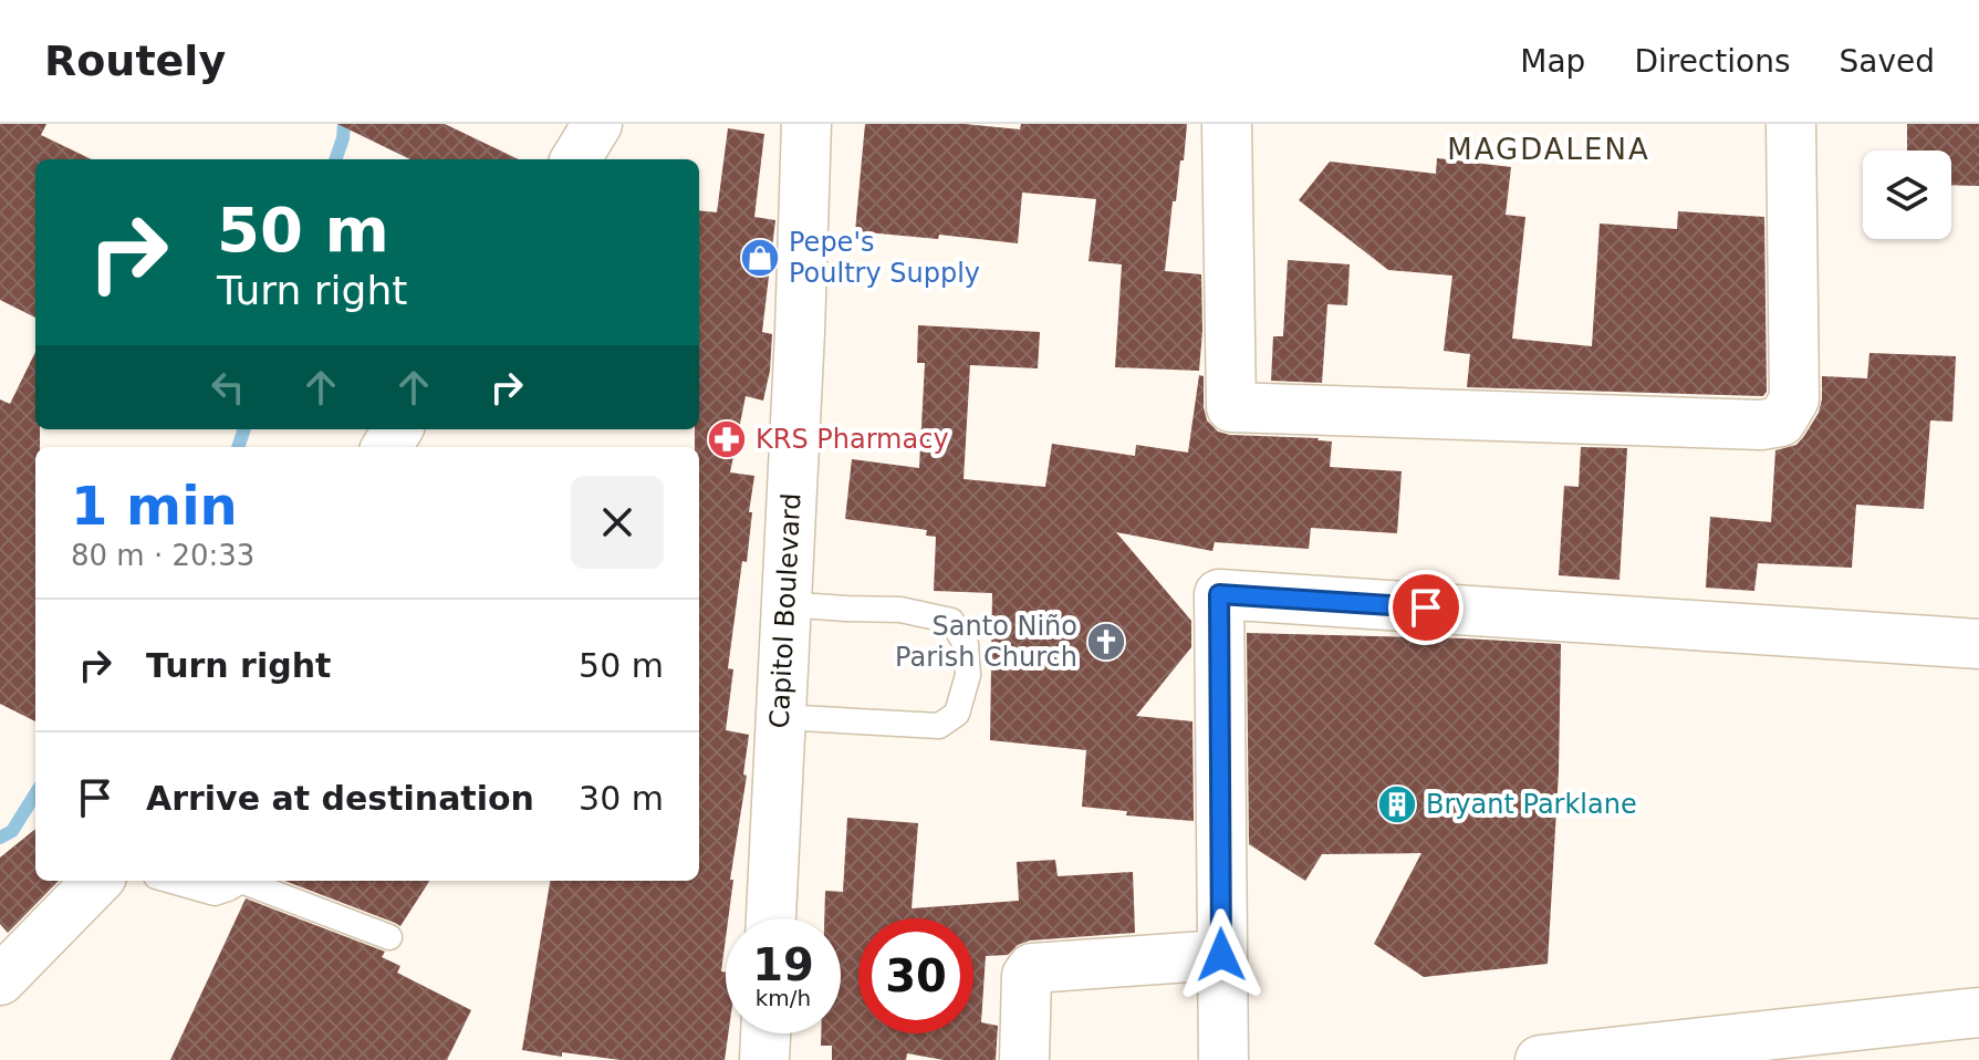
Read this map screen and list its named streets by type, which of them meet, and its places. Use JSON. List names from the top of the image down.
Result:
{
  "streets": {
    "street": ["Capitol Boulevard"]
  },
  "districts": ["MAGDALENA"],
  "places": {
    "shop": ["Pepe's Poultry Supply"],
    "pharmacy": ["KRS Pharmacy"],
    "church": ["Santo Niño Parish Church"],
    "building": ["Bryant Parklane"]
  },
  "page": {
    "header": "Routely",
    "nav": ["Map", "Directions", "Saved"],
    "turn": ["50 m", "Turn right"],
    "heading": ["1 min", "80 m · 20:33"],
    "list": [
      {
        "name": "Turn right",
        "value": "50 m"
      },
      {
        "name": "Arrive at destination",
        "value": "30 m"
      }
    ],
    "speed": "19 km/h",
    "limit": "30"
  }
}
